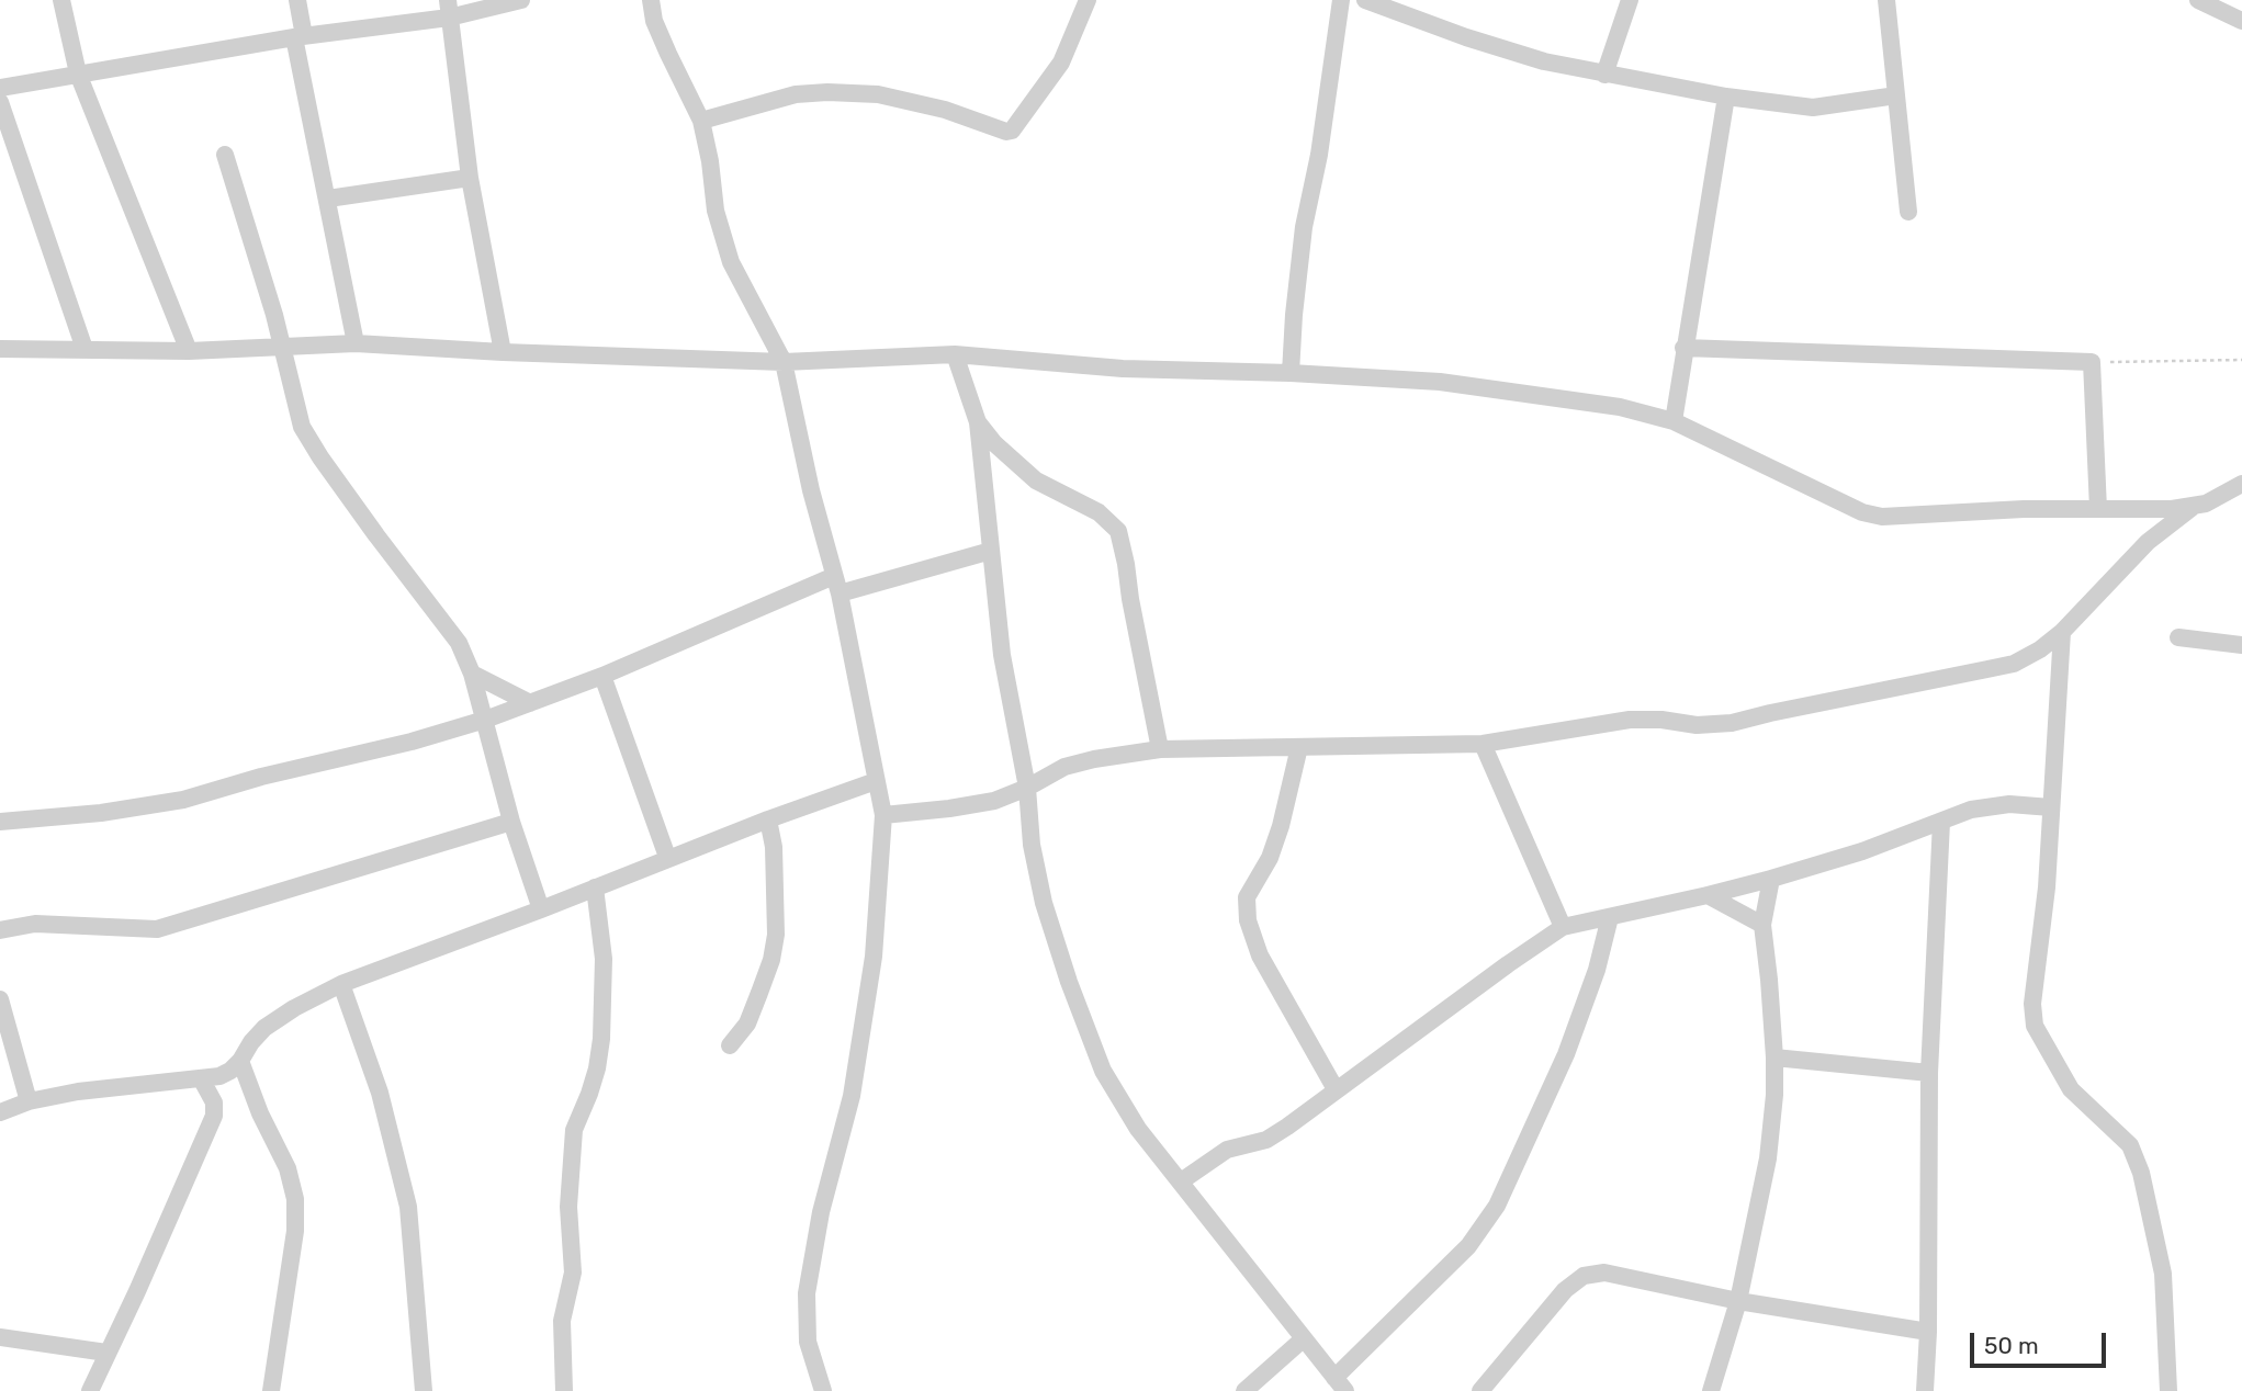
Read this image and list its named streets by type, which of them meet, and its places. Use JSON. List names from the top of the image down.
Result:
{
  "scale_bar": "50 m"
}
